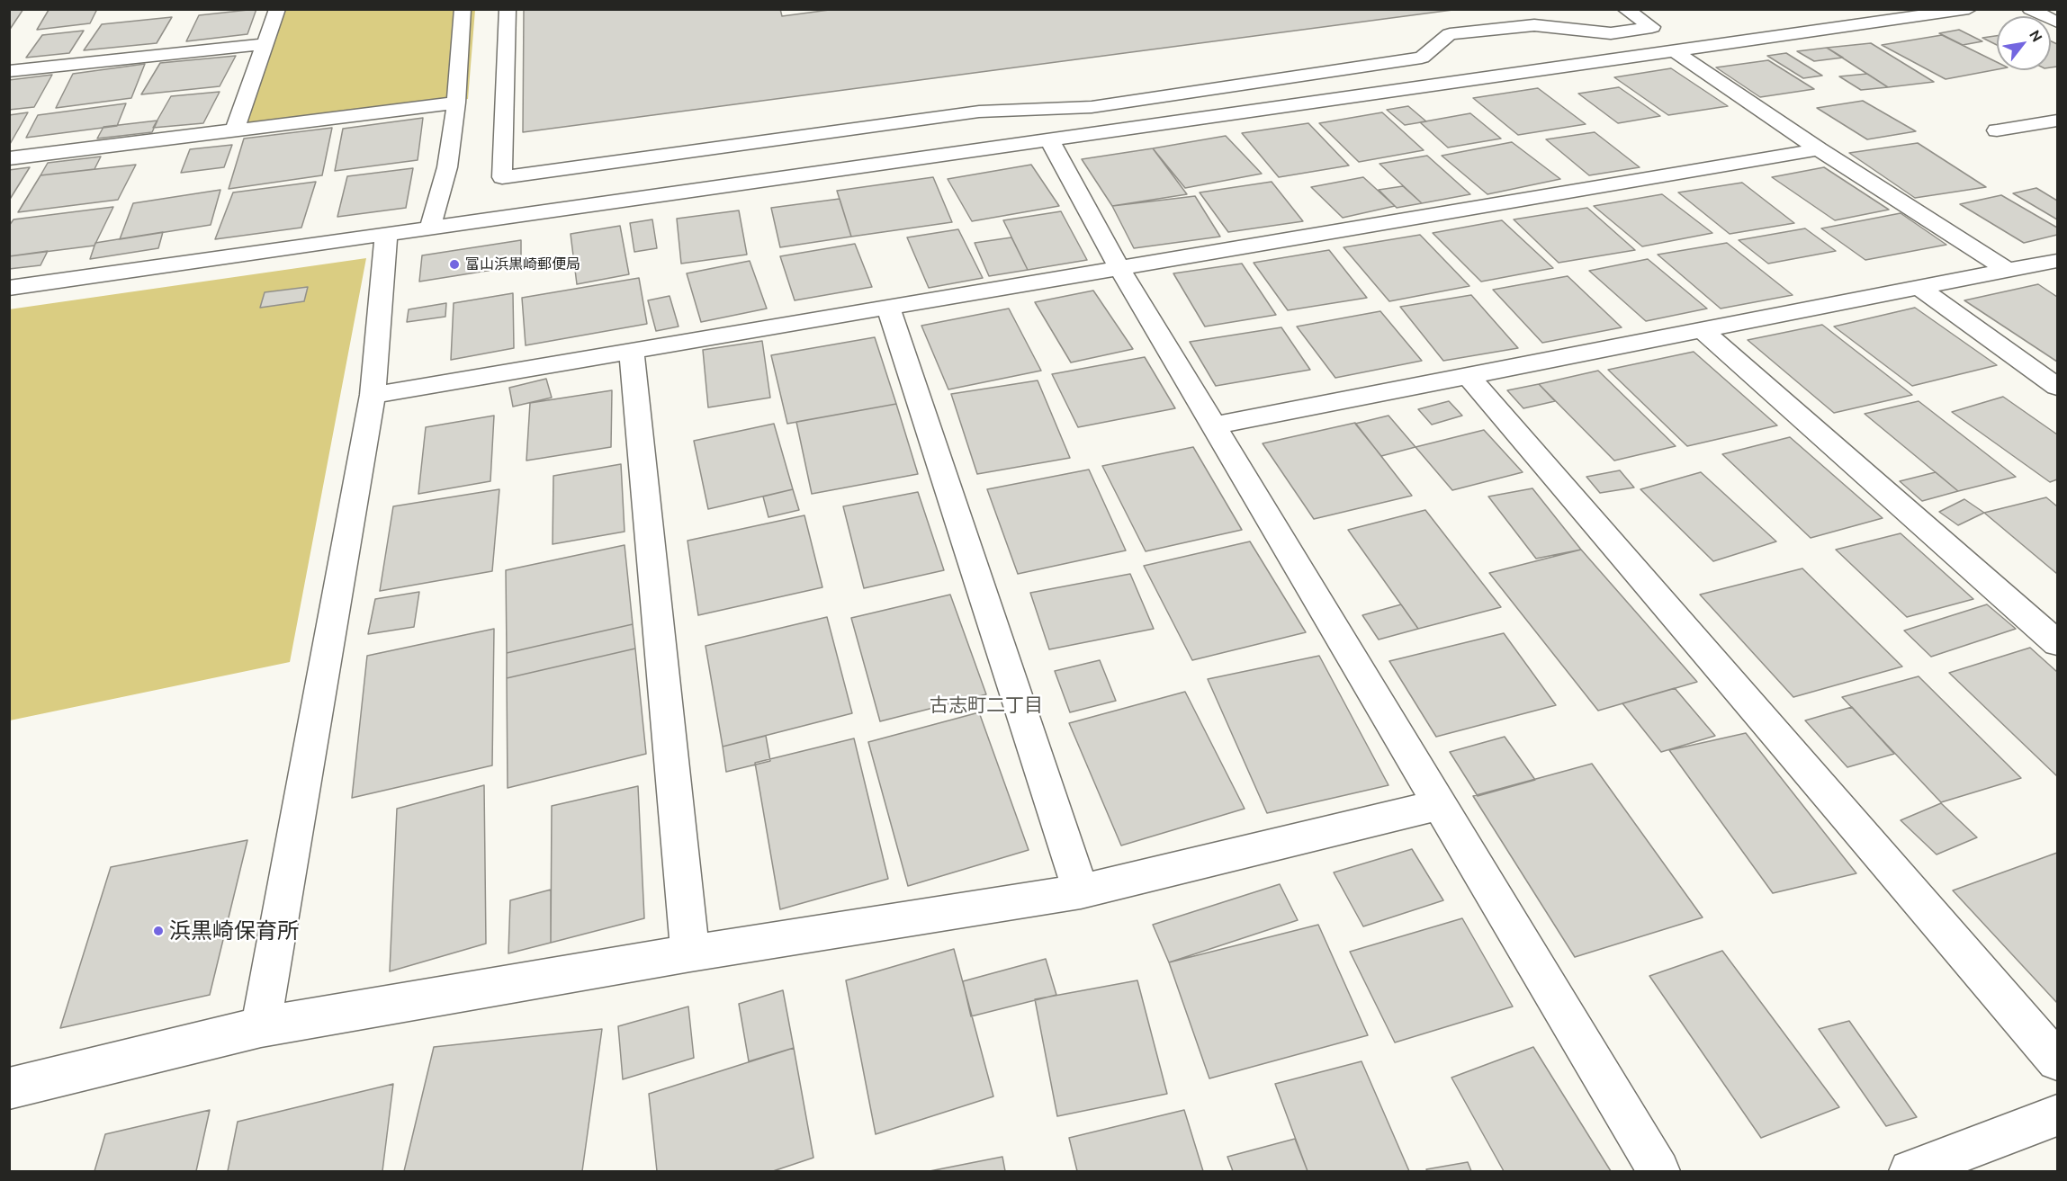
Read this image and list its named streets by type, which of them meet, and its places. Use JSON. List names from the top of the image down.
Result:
{
  "districts": ["古志町二丁目"],
  "places": ["富山浜黒崎郵便局", "浜黒崎保育所"],
  "north": "top right"
}
